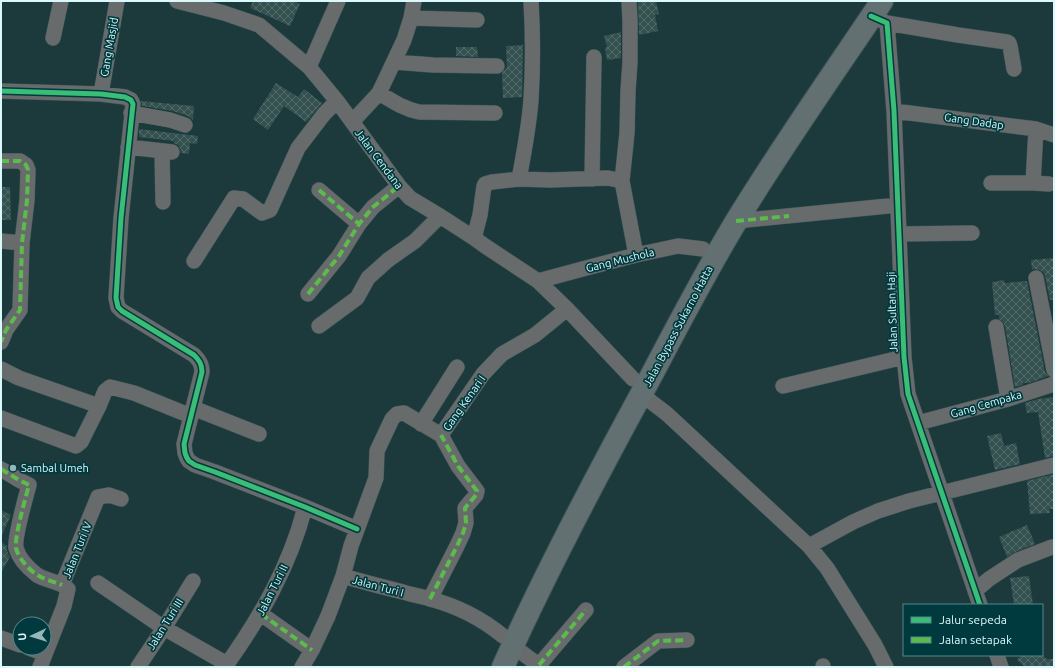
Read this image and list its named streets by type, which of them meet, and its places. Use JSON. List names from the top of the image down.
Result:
{
  "streets": {
    "highway": ["Jalan Bypass Sukarno Hatta"],
    "street": [
      "Gang Masjid",
      "Gang Dadap",
      "Jalan Cendana",
      "Gang Mushola",
      "Jalan Sultan Haji",
      "Gang Kenari I",
      "Gang Cempaka",
      "Jalan Turi IV",
      "Jalan Turi I",
      "Jalan Turi II",
      "Jalan Turi III"
    ]
  },
  "crossings": [
    ["Gang Dadap", "Jalan Sultan Haji"],
    ["Jalan Cendana", "Gang Mushola"],
    ["Jalan Cendana", "Jalan Bypass Sukarno Hatta"],
    ["Jalan Cendana", "Gang Kenari I"],
    ["Gang Mushola", "Jalan Bypass Sukarno Hatta"],
    ["Jalan Sultan Haji", "Jalan Bypass Sukarno Hatta"],
    ["Jalan Sultan Haji", "Gang Cempaka"],
    ["Jalan Bypass Sukarno Hatta", "Jalan Turi I"],
    ["Gang Kenari I", "Jalan Turi I"]
  ],
  "places": ["Sambal Umeh"],
  "legend": ["Jalur sepeda", "Jalan setapak"],
  "north": "left"
}
